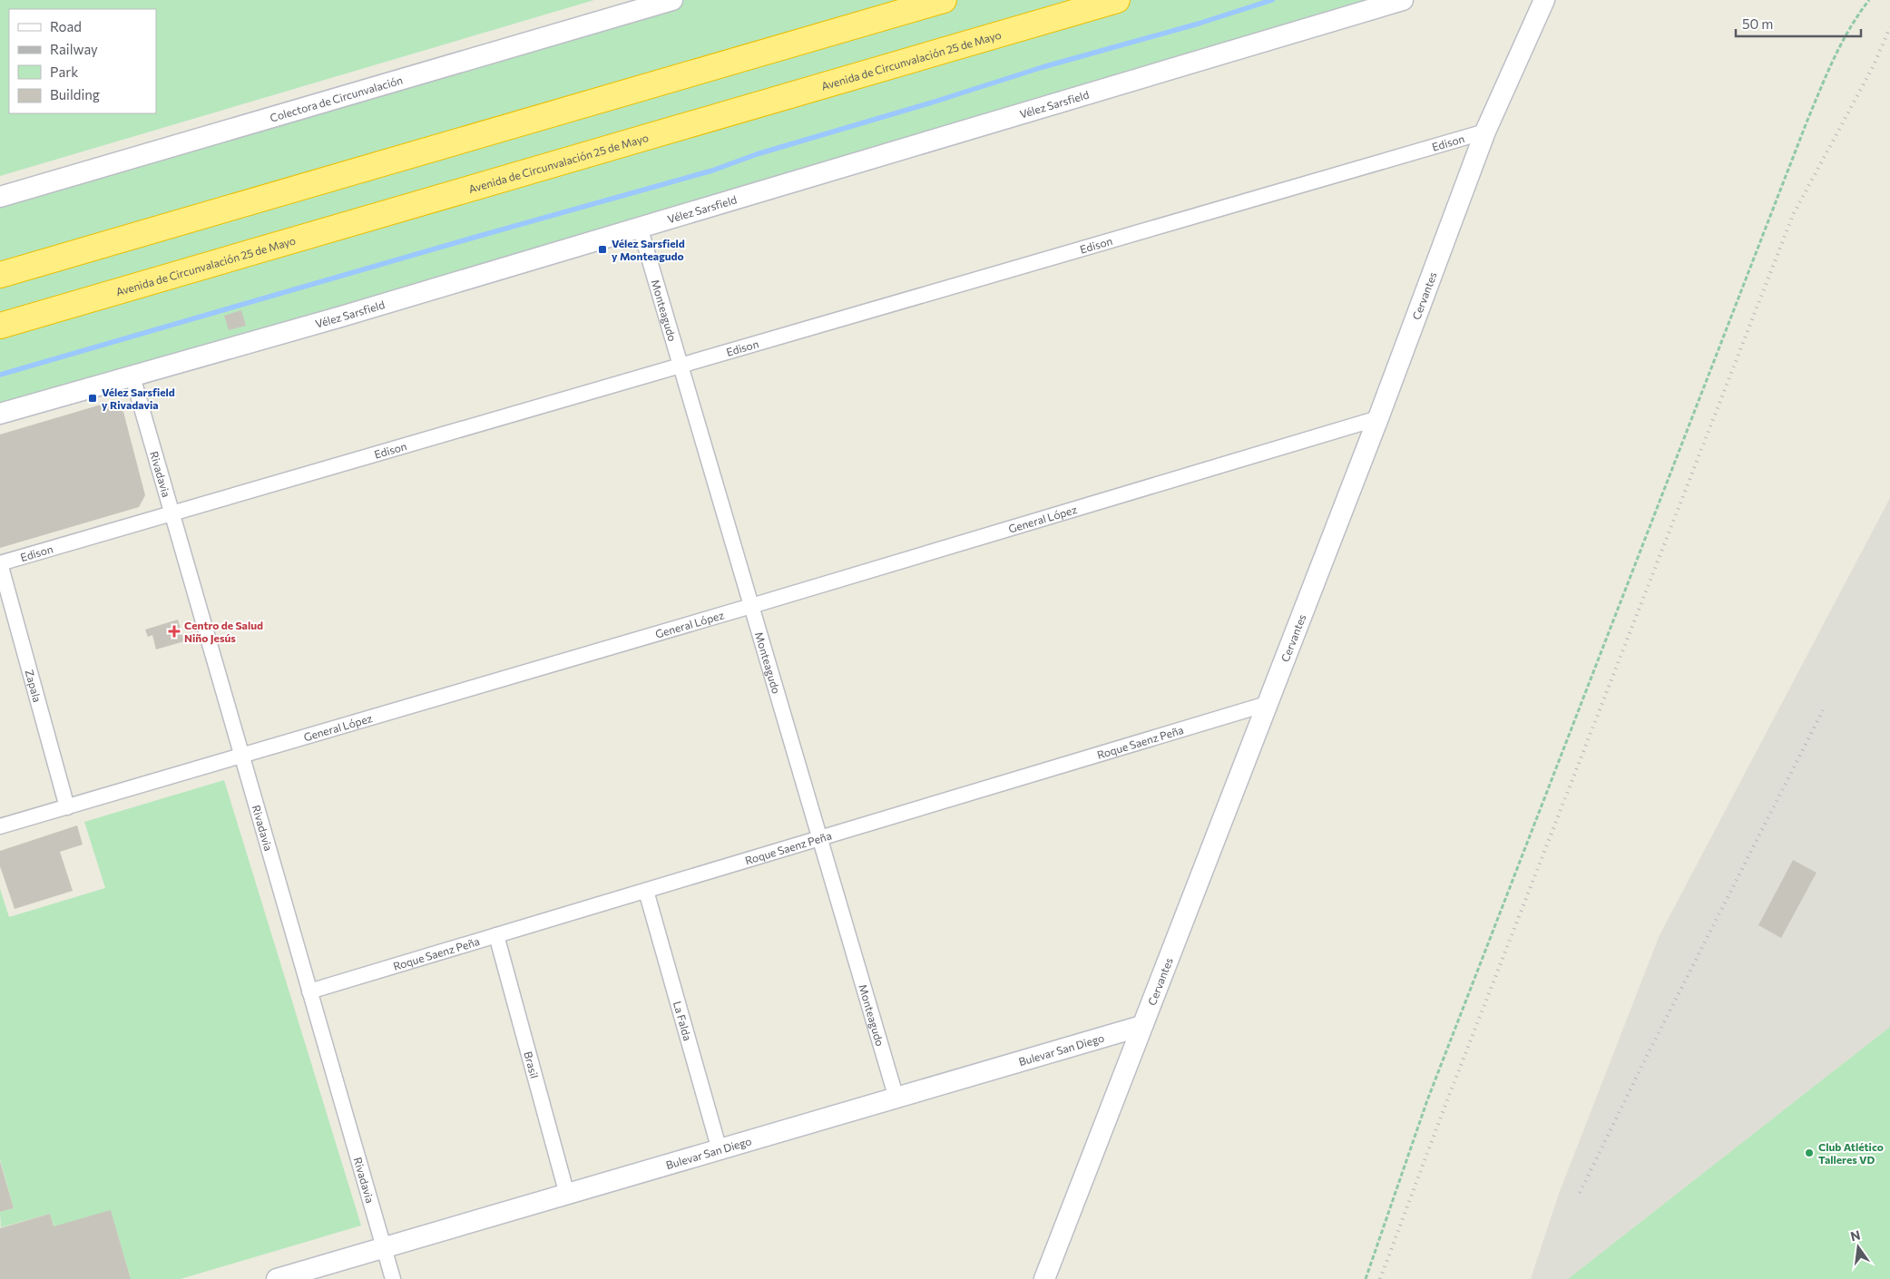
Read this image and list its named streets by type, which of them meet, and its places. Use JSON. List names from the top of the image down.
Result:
{
  "streets": {
    "highway": ["Avenida de Circunvalación 25 de Mayo"],
    "street": [
      "Colectora de Circunvalación",
      "Vélez Sarsfield",
      "Edison",
      "Cervantes",
      "Monteagudo",
      "Rivadavia",
      "General López",
      "Zapala",
      "Roque Saenz Peña",
      "La Falda",
      "Bulevar San Diego",
      "Brasil"
    ]
  },
  "crossings": [
    ["Vélez Sarsfield", "Monteagudo"],
    ["Vélez Sarsfield", "Rivadavia"],
    ["Edison", "Cervantes"],
    ["Edison", "Monteagudo"],
    ["Edison", "Rivadavia"],
    ["Edison", "Zapala"],
    ["Cervantes", "General López"],
    ["Cervantes", "Roque Saenz Peña"],
    ["Cervantes", "Bulevar San Diego"],
    ["Monteagudo", "General López"],
    ["Monteagudo", "Roque Saenz Peña"],
    ["Monteagudo", "Bulevar San Diego"],
    ["Rivadavia", "General López"],
    ["Rivadavia", "Roque Saenz Peña"],
    ["Rivadavia", "Bulevar San Diego"],
    ["General López", "Zapala"],
    ["Roque Saenz Peña", "La Falda"],
    ["Roque Saenz Peña", "Brasil"],
    ["La Falda", "Bulevar San Diego"],
    ["Bulevar San Diego", "Brasil"]
  ],
  "places": {
    "transit": ["Vélez Sarsfield y Monteagudo", "Vélez Sarsfield y Rivadavia"],
    "health": ["Centro de Salud Niño Jesús"],
    "other": ["Club Atlético Talleres VD"]
  },
  "legend": [
    "Road",
    "Railway",
    "Park",
    "Building"
  ],
  "scale_bar": "50 m",
  "north": "top"
}
